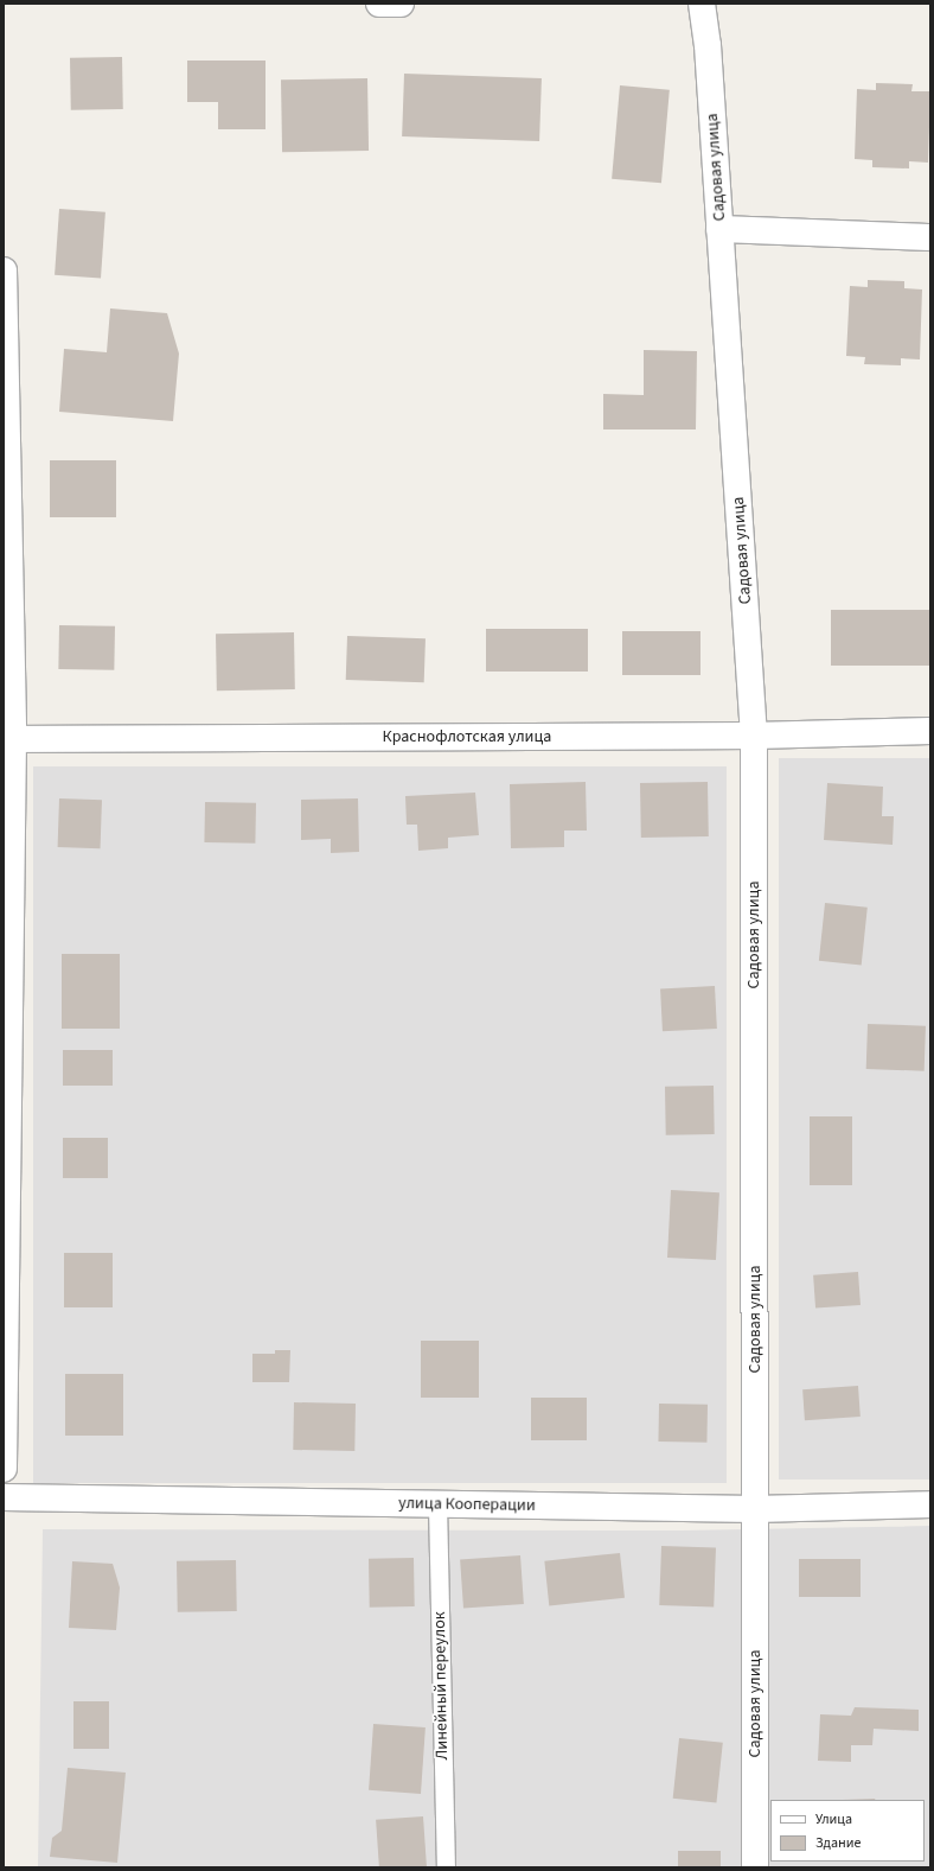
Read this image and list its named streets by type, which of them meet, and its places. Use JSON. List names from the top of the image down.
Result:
{
  "streets": {
    "street": ["Садовая улица", "Краснофлотская улица", "улица Кооперации"],
    "lane": ["Линейный переулок"]
  },
  "crossings": [
    ["Садовая улица", "Краснофлотская улица"],
    ["Садовая улица", "улица Кооперации"],
    ["улица Кооперации", "Линейный переулок"]
  ],
  "legend": ["Улица", "Здание"]
}
